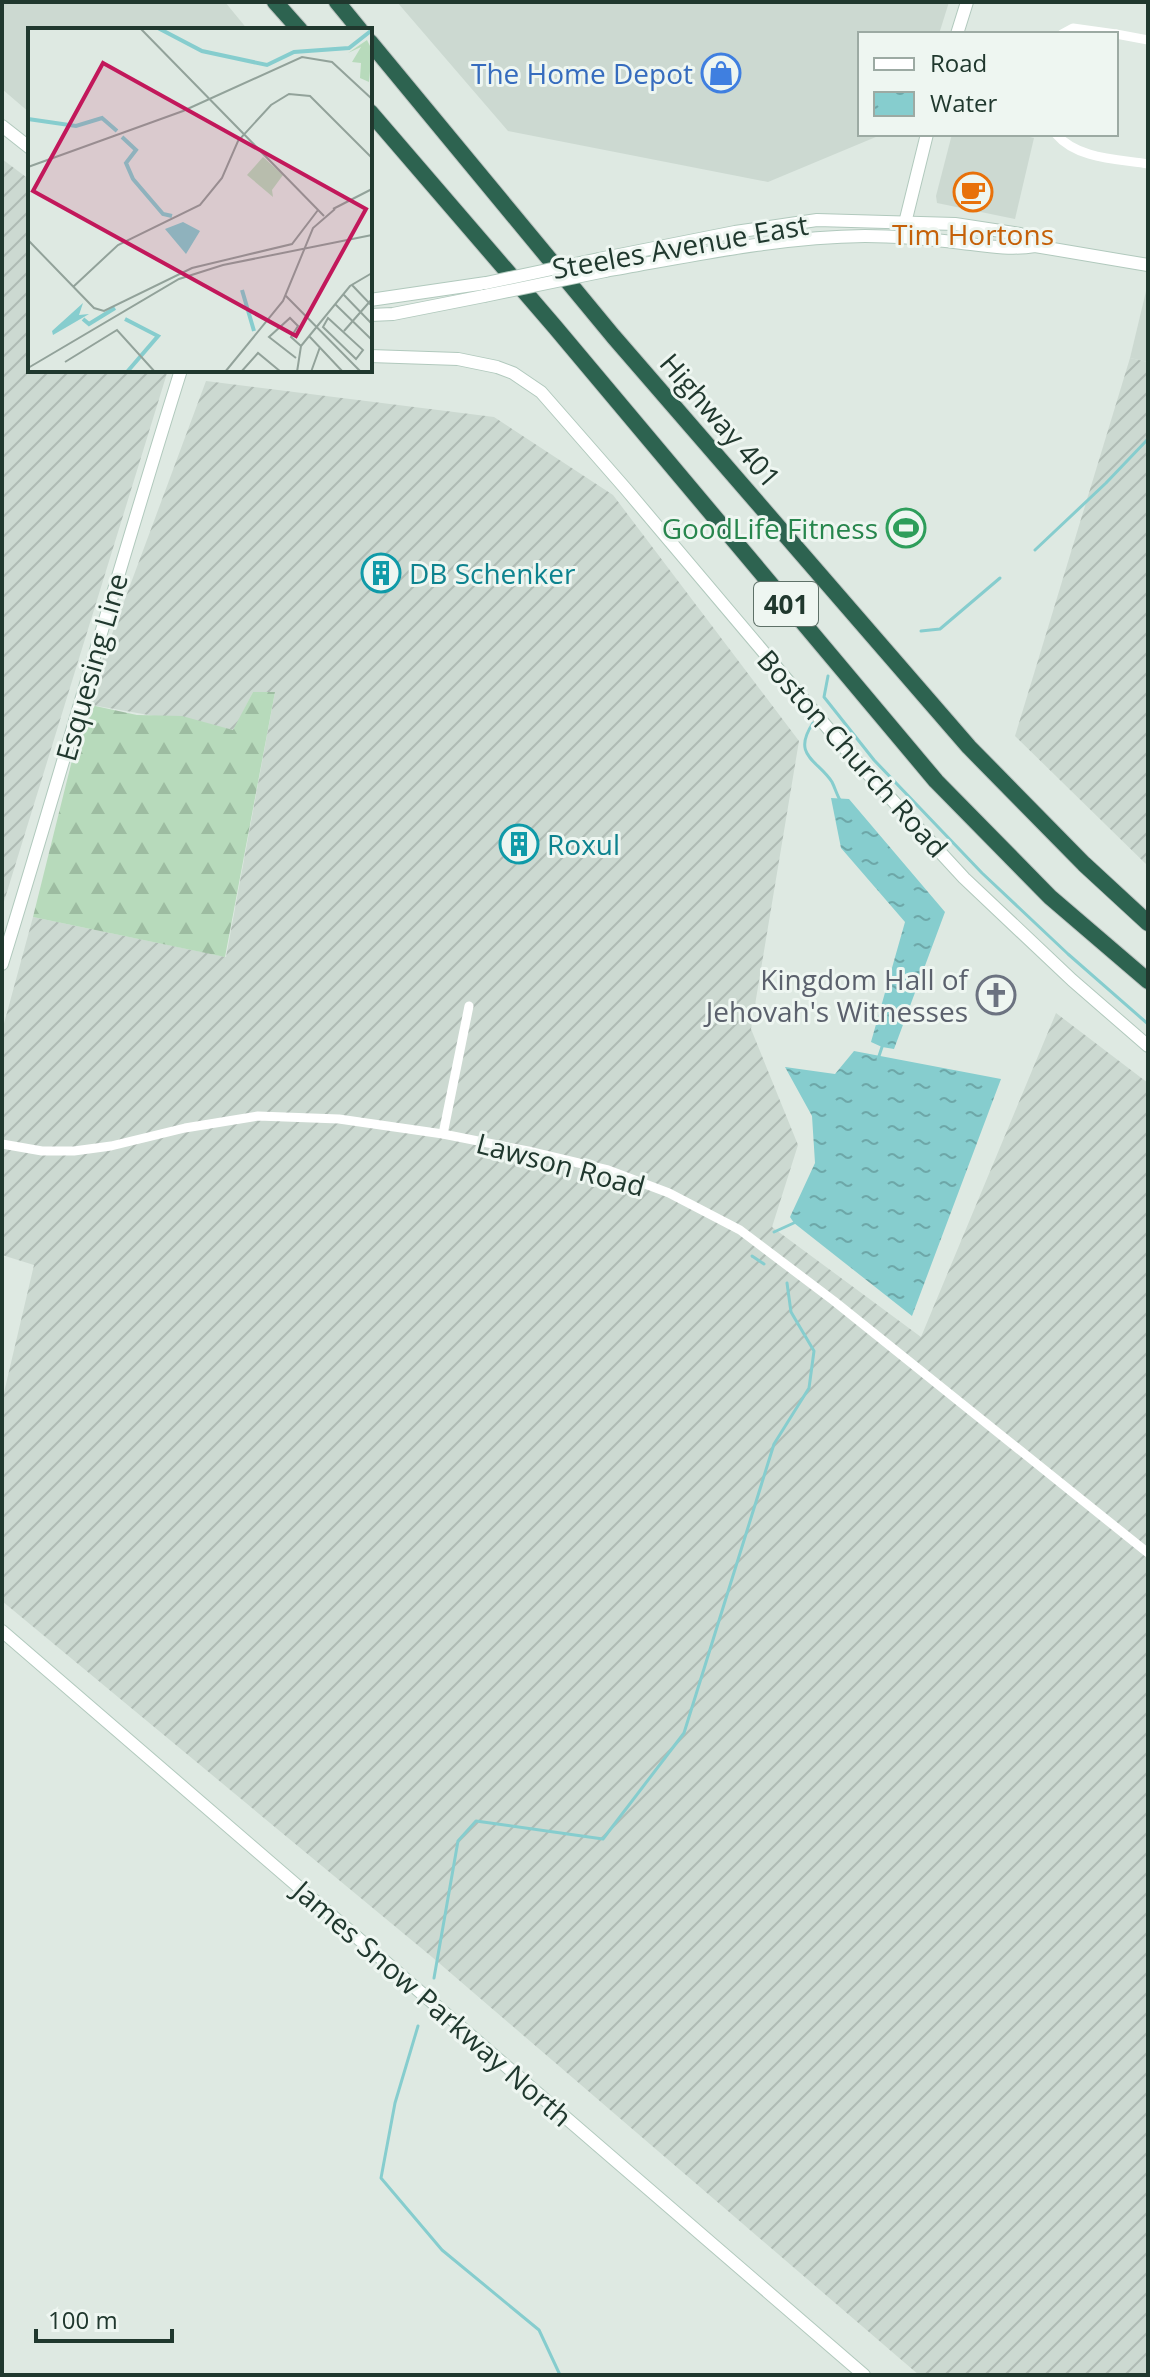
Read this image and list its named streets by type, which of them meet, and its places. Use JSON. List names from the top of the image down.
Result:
{
  "streets": {
    "highway": ["Highway 401", "401"],
    "main road": [
      "Steeles Avenue East",
      "Esquesing Line",
      "Boston Church Road",
      "James Snow Parkway North"
    ],
    "street": ["Lawson Road"]
  },
  "places": {
    "shop": ["The Home Depot"],
    "cafe": ["Tim Hortons"],
    "sports": ["GoodLife Fitness"],
    "building": ["DB Schenker", "Roxul"],
    "church": ["Kingdom Hall of Jehovah's Witnesses"]
  },
  "legend": ["Road", "Water"],
  "scale_bar": "100 m"
}
